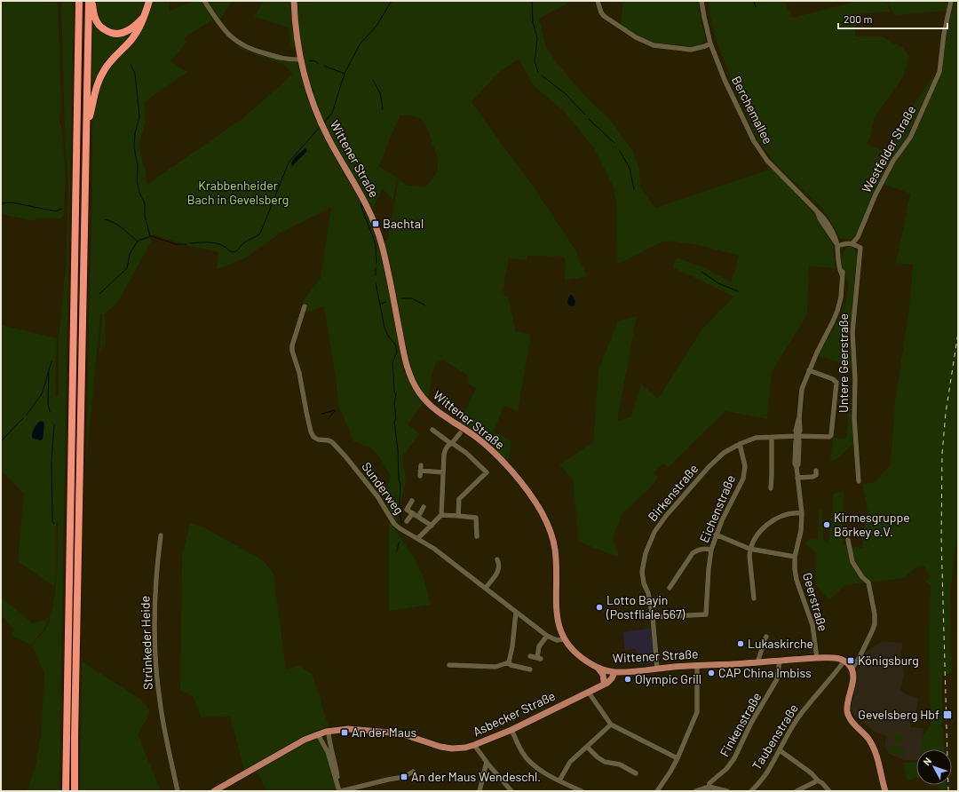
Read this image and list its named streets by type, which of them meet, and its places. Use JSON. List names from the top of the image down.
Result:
{
  "streets": {
    "main road": ["Wittener Straße", "Asbecker Straße"],
    "street": [
      "Berchemallee",
      "Westfelder Straße",
      "Untere Geerstraße",
      "Sunderweg",
      "Birkenstraße",
      "Eichenstraße",
      "Geerstraße",
      "Strünkeder Heide",
      "Finkenstraße",
      "Taubenstraße"
    ]
  },
  "crossings": [
    ["Berchemallee", "Geerstraße"],
    ["Westfelder Straße", "Untere Geerstraße"],
    ["Wittener Straße", "Sunderweg"],
    ["Wittener Straße", "Birkenstraße"],
    ["Wittener Straße", "Geerstraße"],
    ["Wittener Straße", "Finkenstraße"],
    ["Wittener Straße", "Taubenstraße"],
    ["Birkenstraße", "Eichenstraße"],
    ["Birkenstraße", "Geerstraße"]
  ],
  "parks": ["Krabbenheider Bach in Gevelsberg"],
  "places": {
    "transit": [
      "Bachtal",
      "Königsburg",
      "Gevelsberg Hbf",
      "An der Maus",
      "An der Maus Wendeschl."
    ],
    "other": [
      "Kirmesgruppe Börkey e.V.",
      "Lotto Bayin (Postfliale 567)",
      "Lukaskirche",
      "CAP China Imbiss",
      "Olympic Grill"
    ]
  },
  "scale_bar": "200 m",
  "north": "top left"
}
